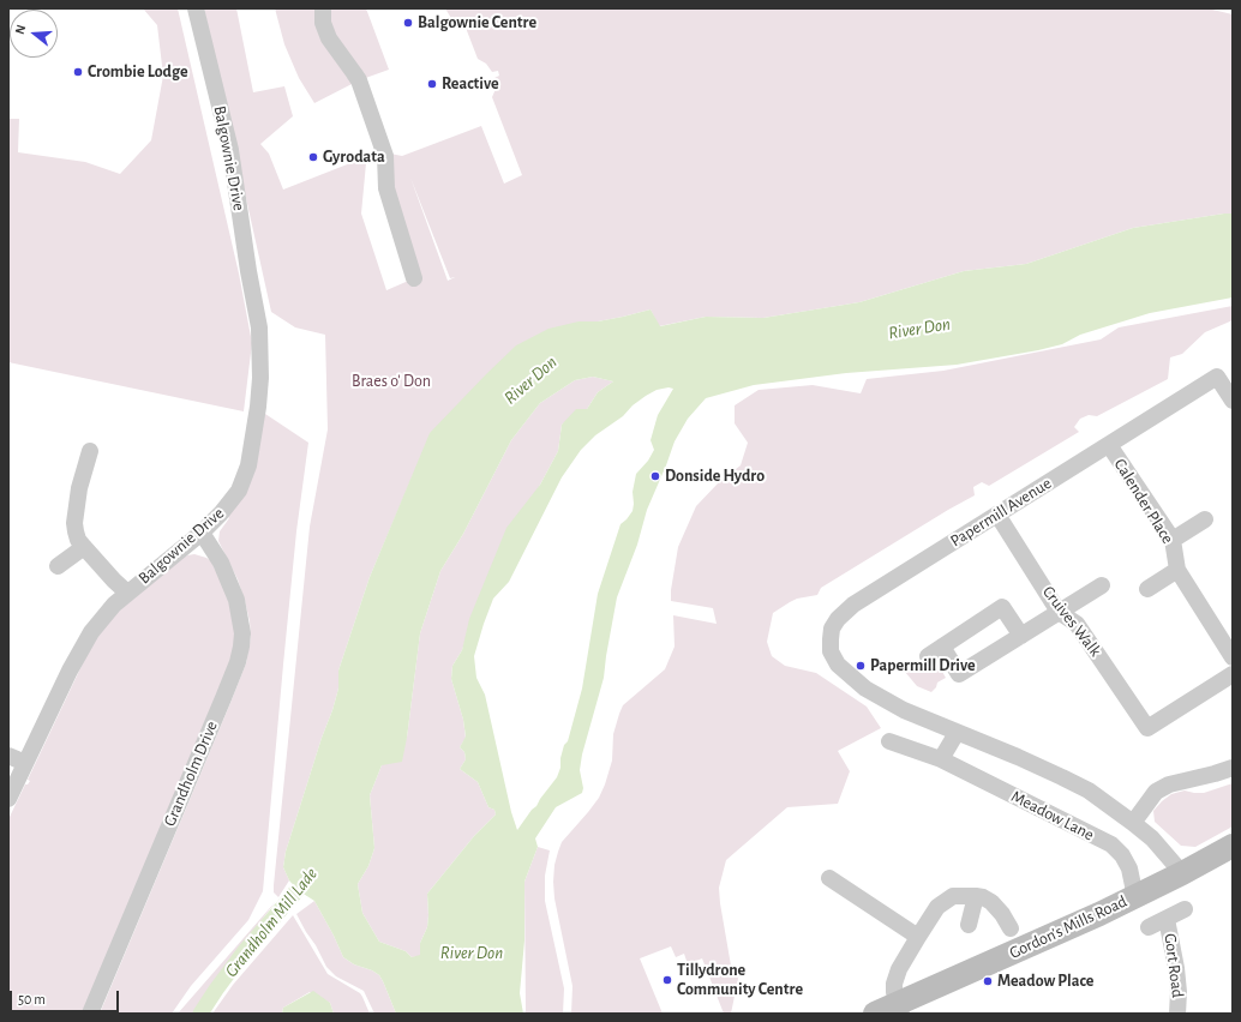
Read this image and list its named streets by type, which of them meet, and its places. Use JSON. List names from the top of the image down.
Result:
{
  "streets": {
    "main road": ["Gordon's Mills Road"],
    "street": [
      "Balgownie Drive",
      "Calender Place",
      "Papermill Avenue",
      "Cruives Walk",
      "Grandholm Drive",
      "Meadow Lane",
      "Gort Road"
    ]
  },
  "crossings": [
    ["Balgownie Drive", "Grandholm Drive"],
    ["Calender Place", "Papermill Avenue"],
    ["Papermill Avenue", "Cruives Walk"],
    ["Meadow Lane", "Gordon's Mills Road"]
  ],
  "water": ["River Don", "Grandholm Mill Lade"],
  "parks": ["Braes o' Don"],
  "places": [
    "Balgownie Centre",
    "Crombie Lodge",
    "Reactive",
    "Gyrodata",
    "Donside Hydro",
    "Papermill Drive",
    "Tillydrone Community Centre",
    "Meadow Place"
  ],
  "scale_bar": "50 m",
  "north": "left"
}
